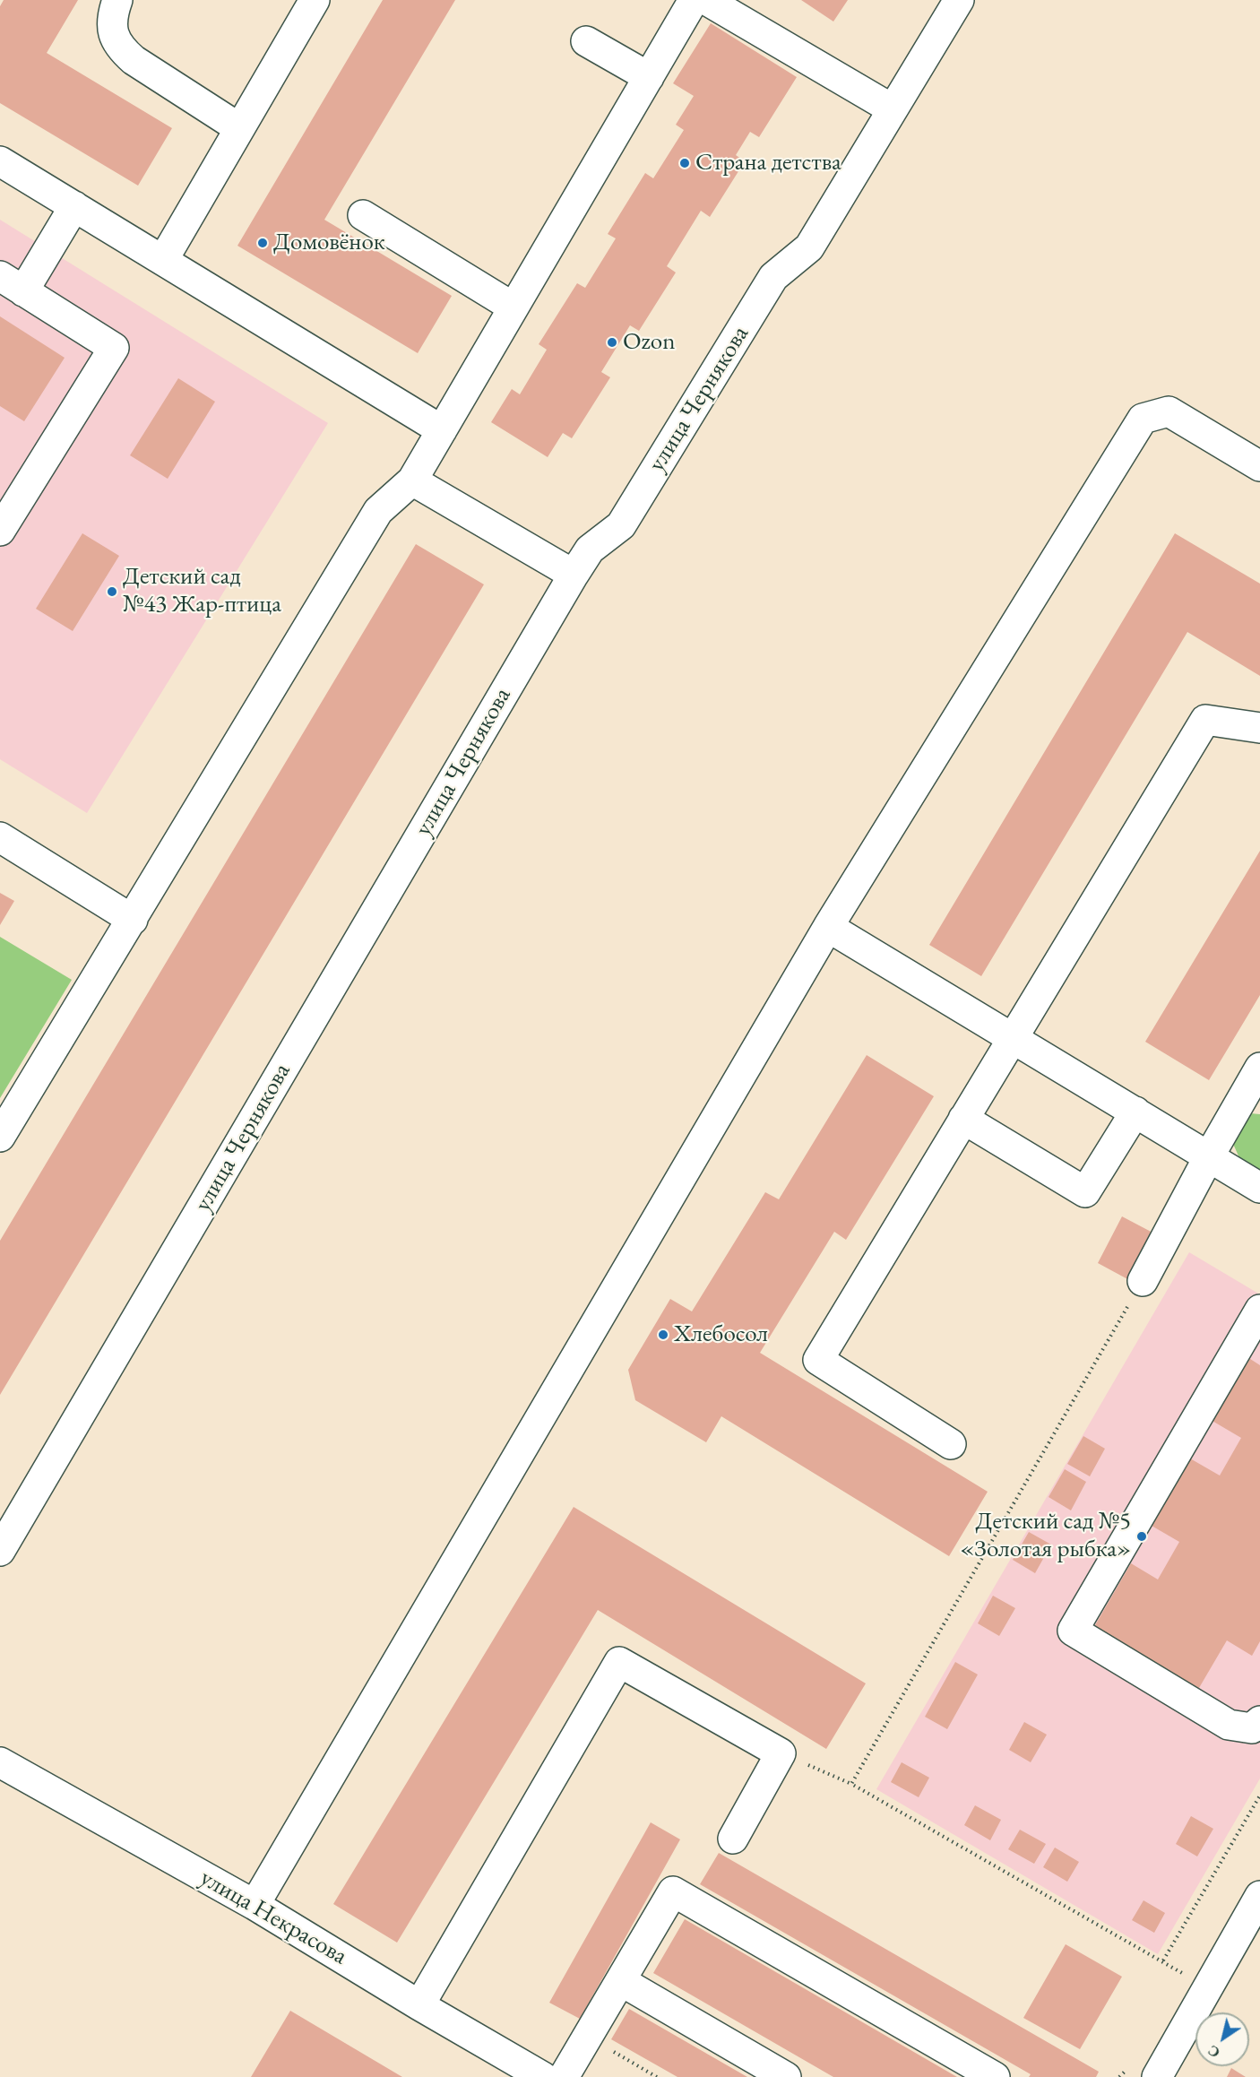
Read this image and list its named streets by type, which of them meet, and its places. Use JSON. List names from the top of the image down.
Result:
{
  "streets": {
    "street": ["улица Чернякова", "улица Некрасова"]
  },
  "places": [
    "Страна детства",
    "Домовёнок",
    "Ozon",
    "Детский сад №43 Жар-птица",
    "Хлебосол",
    "Детский сад №5 «Золотая рыбка»"
  ],
  "north": "bottom left"
}
